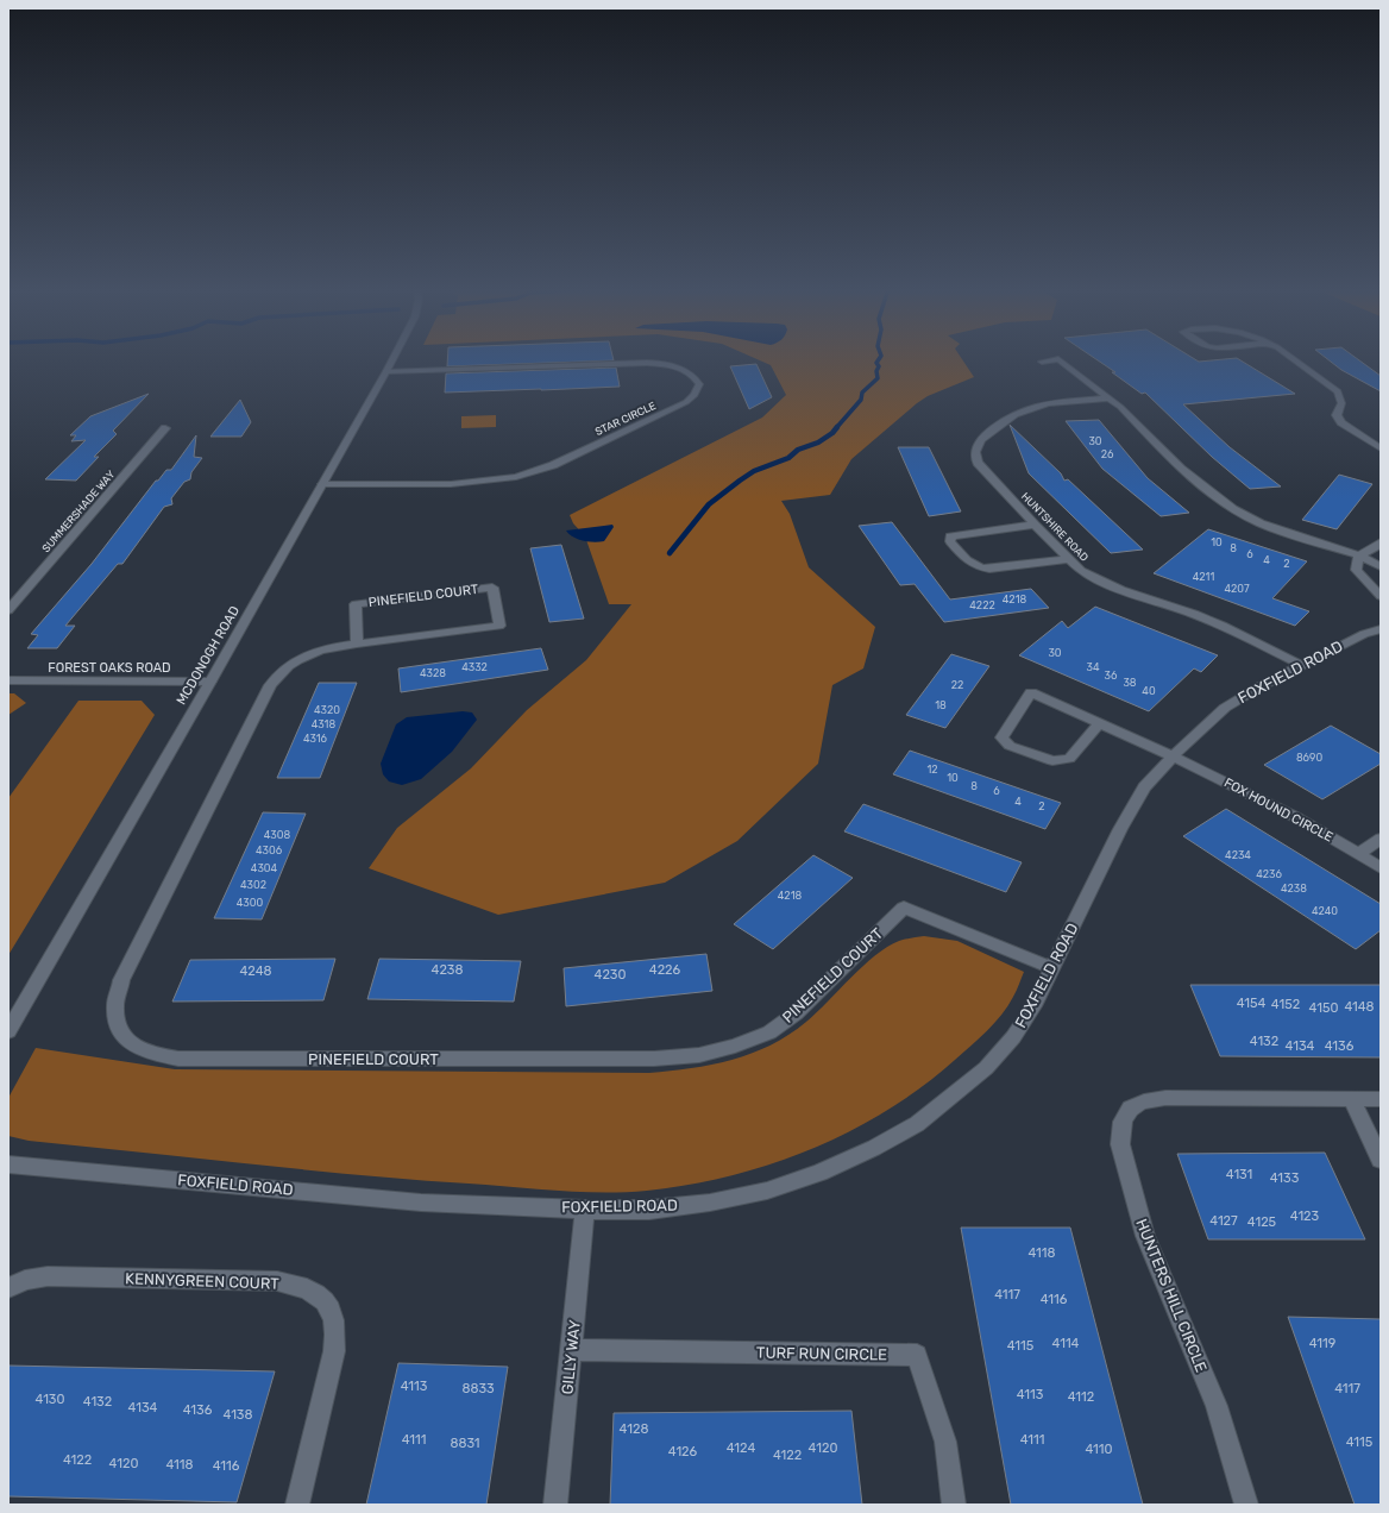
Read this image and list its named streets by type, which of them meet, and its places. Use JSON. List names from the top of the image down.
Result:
{
  "streets": {
    "street": [
      "STAR CIRCLE",
      "SUMMERSHADE WAY",
      "HUNTSHIRE ROAD",
      "PINEFIELD COURT",
      "MCDONOGH ROAD",
      "FOREST OAKS ROAD",
      "FOXFIELD ROAD",
      "FOX HOUND CIRCLE",
      "KENNYGREEN COURT",
      "HUNTERS HILL CIRCLE",
      "TURF RUN CIRCLE",
      "GILLY WAY"
    ]
  },
  "crossings": [
    ["STAR CIRCLE", "MCDONOGH ROAD"],
    ["HUNTSHIRE ROAD", "FOXFIELD ROAD"],
    ["PINEFIELD COURT", "FOXFIELD ROAD"],
    ["MCDONOGH ROAD", "FOREST OAKS ROAD"],
    ["FOXFIELD ROAD", "FOX HOUND CIRCLE"],
    ["FOXFIELD ROAD", "GILLY WAY"],
    ["TURF RUN CIRCLE", "GILLY WAY"]
  ],
  "house_numbers": [
    "30",
    "26",
    "10",
    "8",
    "6",
    "4",
    "2",
    "4211",
    "4207",
    "4218",
    "4222",
    "30",
    "4332",
    "34",
    "4328",
    "36",
    "38",
    "22",
    "40",
    "18",
    "4320",
    "4318",
    "4316",
    "8690",
    "12",
    "10",
    "8",
    "6",
    "4",
    "2",
    "4308",
    "4306",
    "4234",
    "4304",
    "4236",
    "4302",
    "4238",
    "4218",
    "4300",
    "4240",
    "4238",
    "4226",
    "4248",
    "4230",
    "4154",
    "4152",
    "4148",
    "4150",
    "4132",
    "4134",
    "4136",
    "4131",
    "4133",
    "4123",
    "4127",
    "4125",
    "4118",
    "4117",
    "4116",
    "4114",
    "4119",
    "4115",
    "4113",
    "8833",
    "4117",
    "4113",
    "4112",
    "4130",
    "4132",
    "4134",
    "4136",
    "4138",
    "4128",
    "4111",
    "4111",
    "4115",
    "8831",
    "4124",
    "4120",
    "4110",
    "4126",
    "4122",
    "4122",
    "4120",
    "4118",
    "4116"
  ]
}
